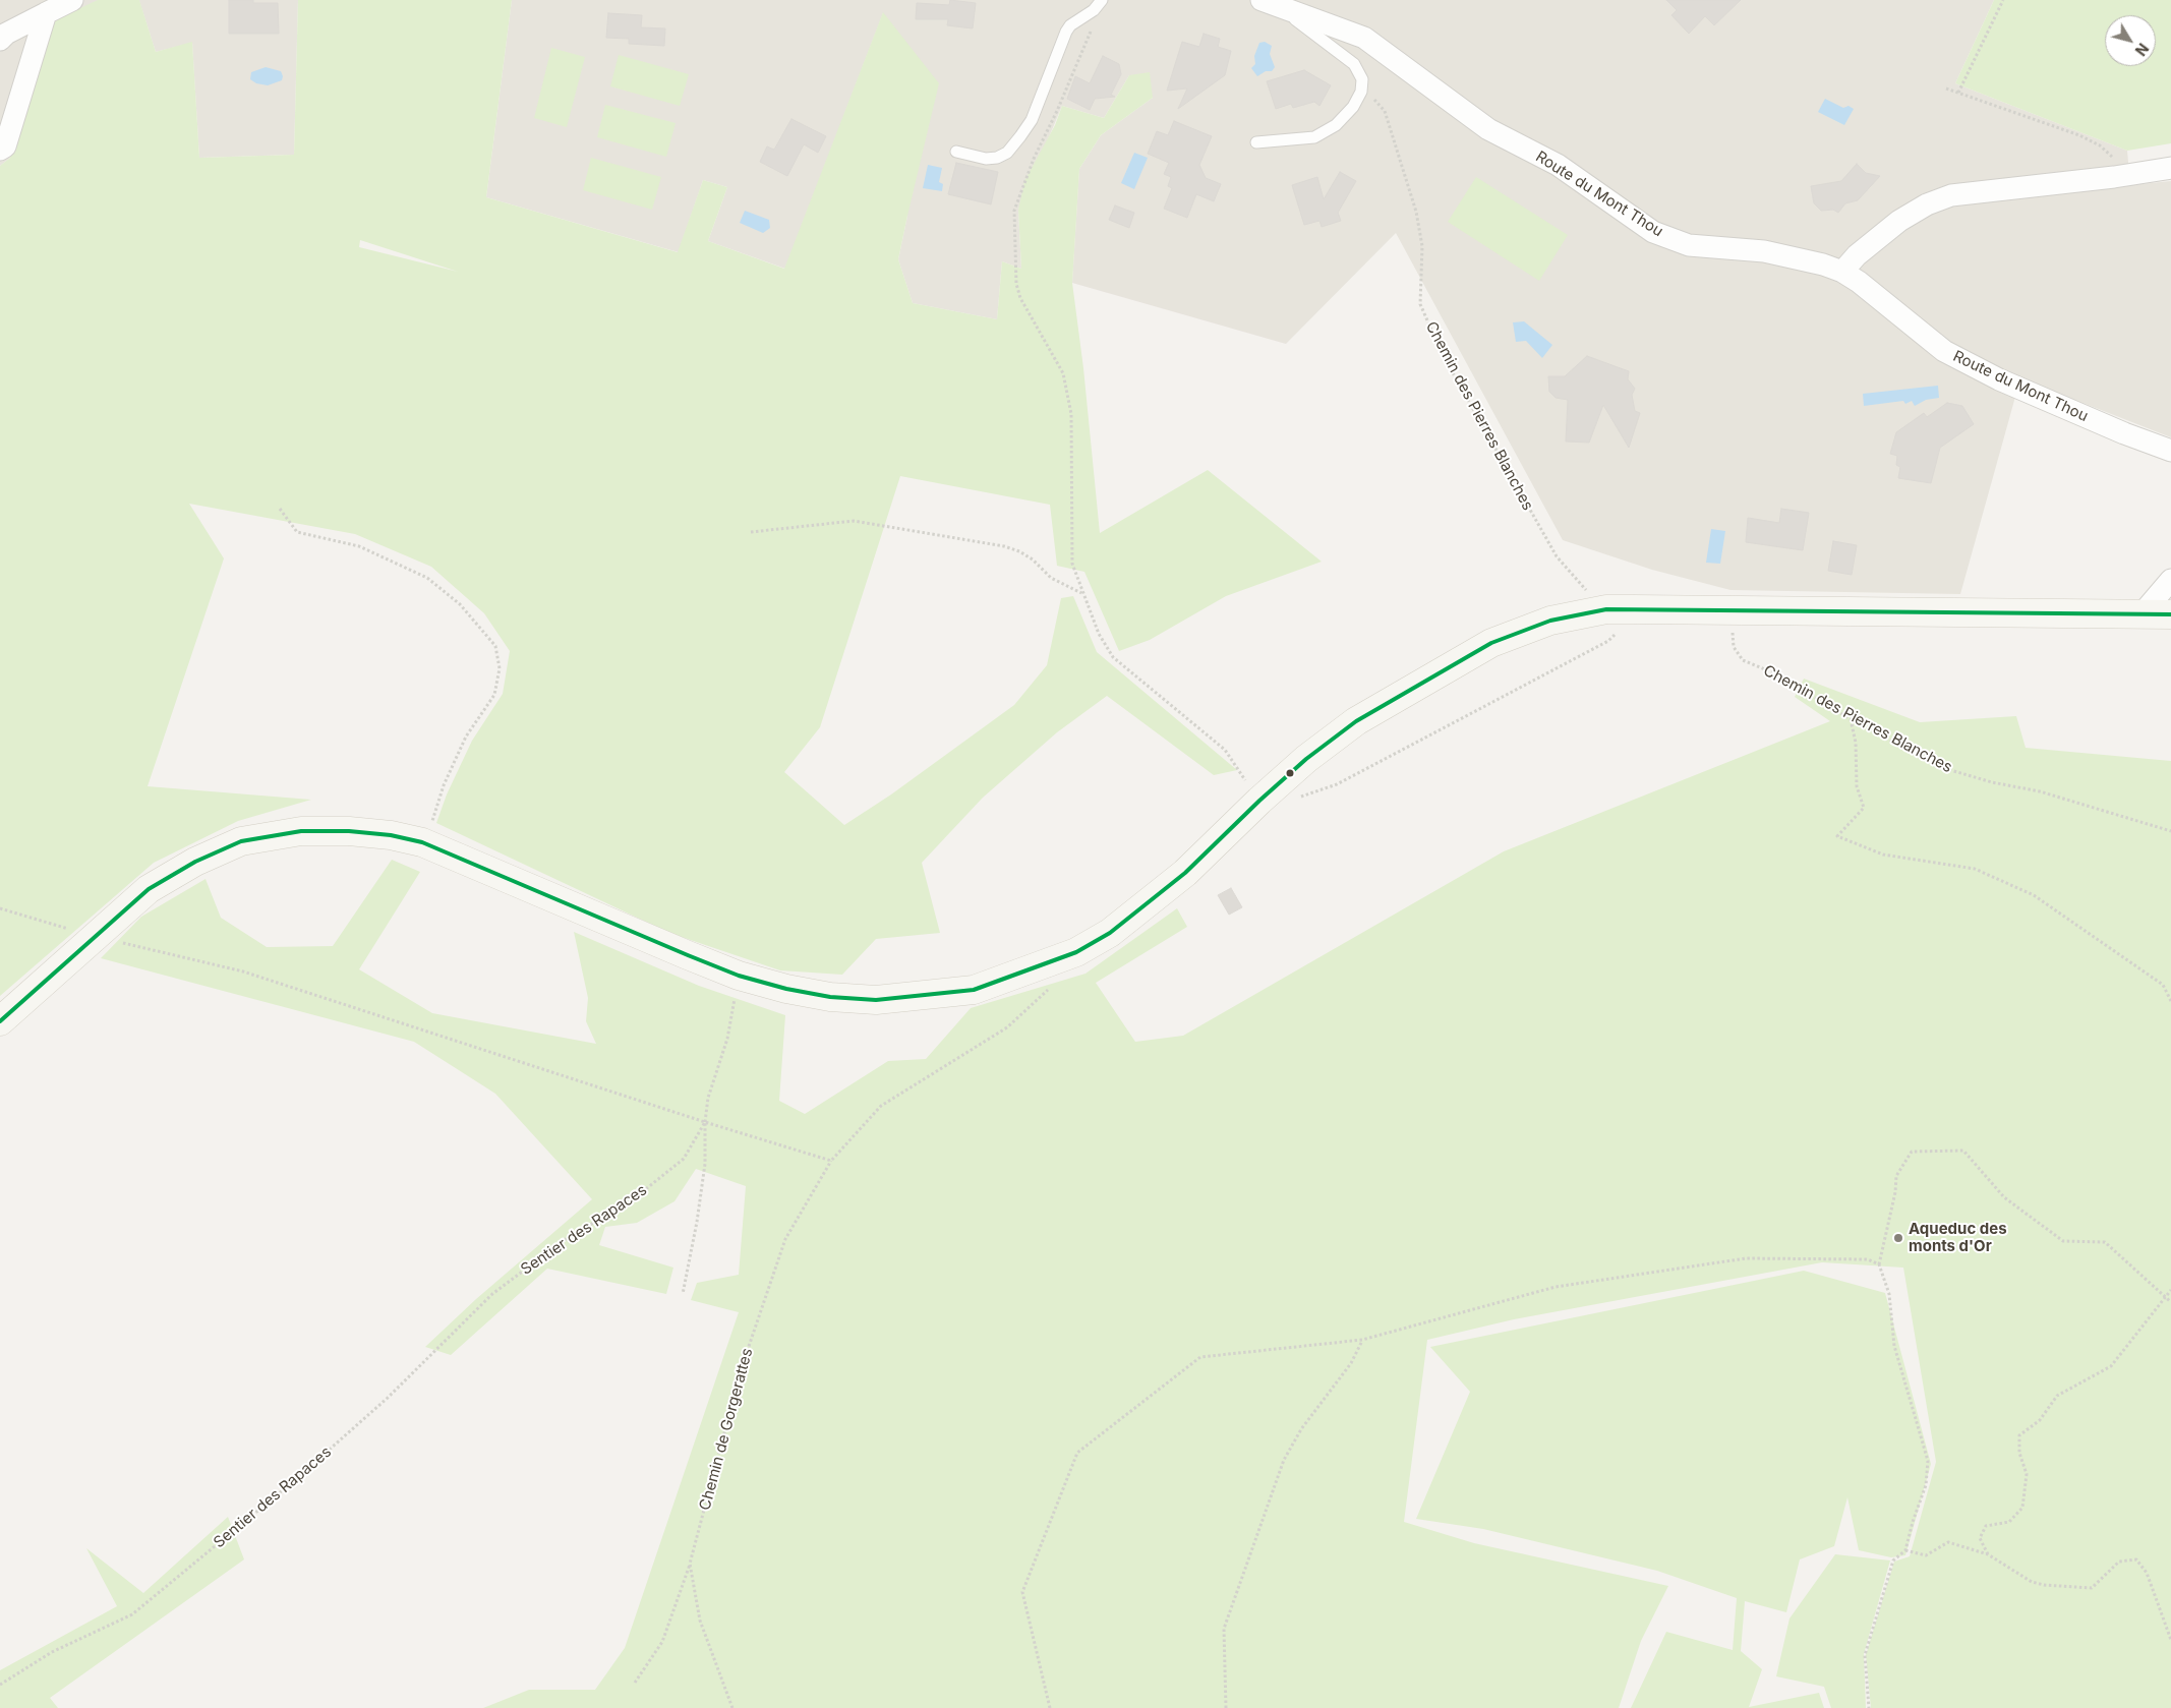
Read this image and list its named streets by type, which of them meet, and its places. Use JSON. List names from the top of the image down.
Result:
{
  "streets": {
    "street": ["Route du Mont Thou"],
    "path": ["Chemin des Pierres Blanches", "Sentier des Rapaces", "Chemin de Gorgerattes"]
  },
  "places": ["Aqueduc des monts d'Or"],
  "north": "bottom right"
}
